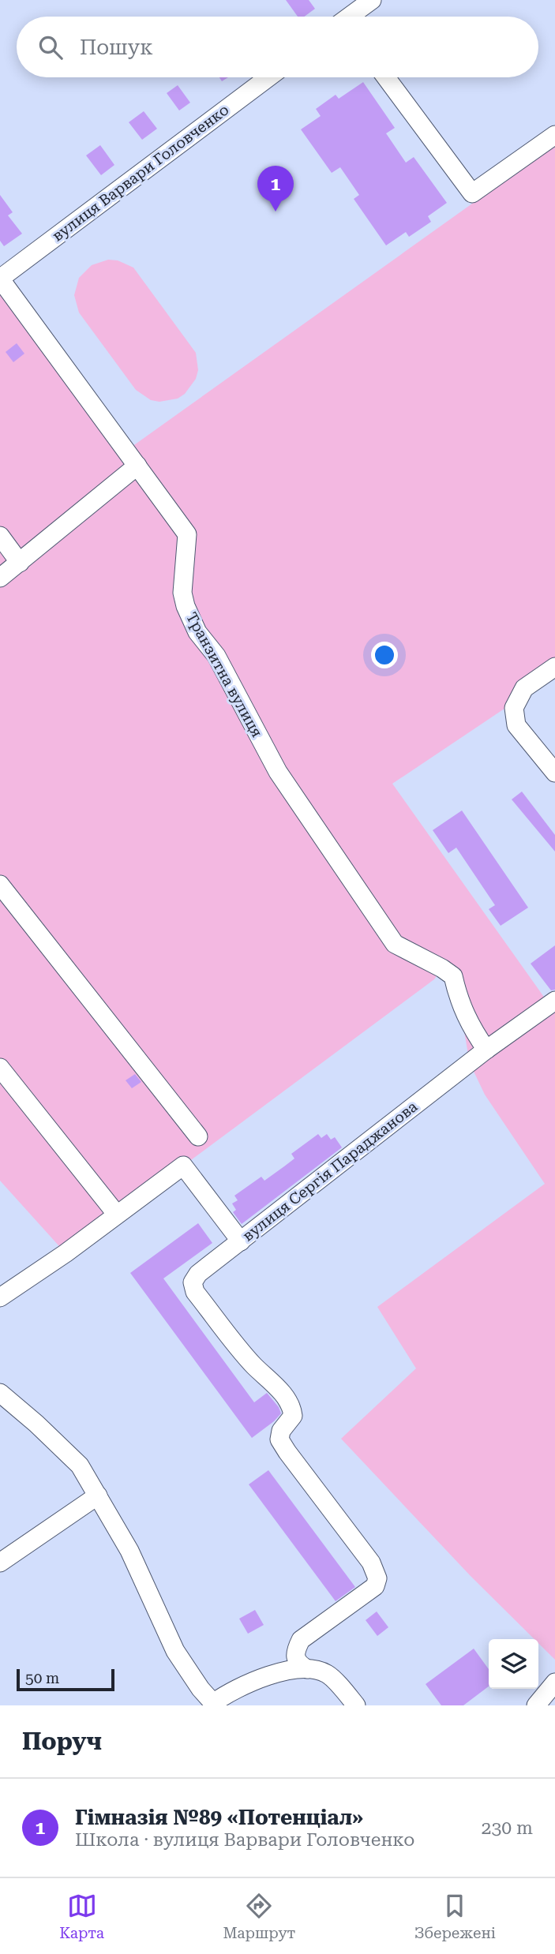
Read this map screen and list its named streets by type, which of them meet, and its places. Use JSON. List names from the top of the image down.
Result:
{
  "streets": {
    "street": ["вулиця Варвари Головченко", "Транзитна вулиця", "вулиця Сергія Параджанова"]
  },
  "crossings": [
    ["вулиця Варвари Головченко", "Транзитна вулиця"],
    ["Транзитна вулиця", "вулиця Сергія Параджанова"]
  ],
  "scale_bar": "50 m",
  "page": {
    "search": "Пошук",
    "pins": "1",
    "scale": "50 m",
    "heading": "Поруч",
    "list": [
      {
        "mark": "1",
        "name": "Гімназія №89 «Потенціал»",
        "note": "Школа · вулиця Варвари Головченко",
        "value": "230 m"
      }
    ],
    "nav": ["Карта", "Маршрут", "Збережені"]
  }
}
